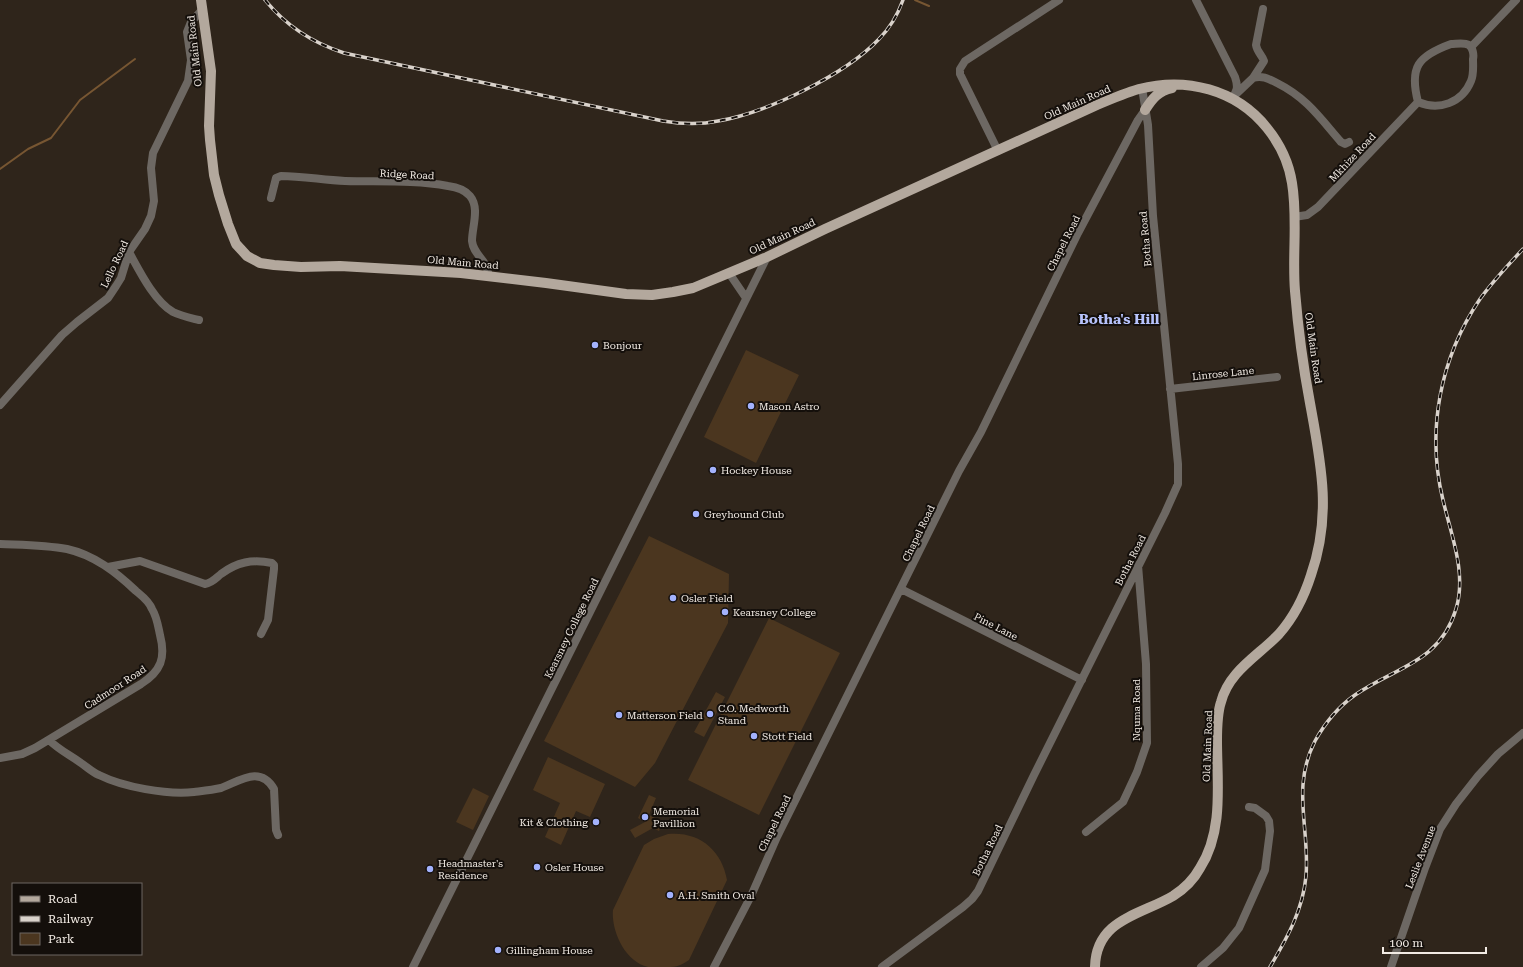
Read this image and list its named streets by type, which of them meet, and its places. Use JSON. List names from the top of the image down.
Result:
{
  "streets": {
    "main road": ["Old Main Road"],
    "street": [
      "Mkhize Road",
      "Ridge Road",
      "Botha Road",
      "Chapel Road",
      "Lello Road",
      "Linrose Lane",
      "Pine Lane",
      "Kearsney College Road",
      "Cadmoor Road",
      "Nquma Road",
      "Leslie Avenue"
    ]
  },
  "crossings": [
    ["Old Main Road", "Mkhize Road"],
    ["Old Main Road", "Ridge Road"],
    ["Old Main Road", "Botha Road"],
    ["Old Main Road", "Lello Road"],
    ["Old Main Road", "Kearsney College Road"],
    ["Botha Road", "Chapel Road"],
    ["Botha Road", "Linrose Lane"],
    ["Botha Road", "Pine Lane"],
    ["Botha Road", "Nquma Road"],
    ["Chapel Road", "Pine Lane"]
  ],
  "districts": ["Botha's Hill"],
  "places": [
    "Bonjour",
    "Mason Astro",
    "Hockey House",
    "Greyhound Club",
    "Osler Field",
    "Kearsney College",
    "C.O. Medworth Stand",
    "Matterson Field",
    "Stott Field",
    "Memorial Pavillion",
    "Kit & Clothing",
    "Osler House",
    "Headmaster's Residence",
    "A.H. Smith Oval",
    "Gillingham House"
  ],
  "legend": ["Road", "Railway", "Park"],
  "scale_bar": "100 m"
}
